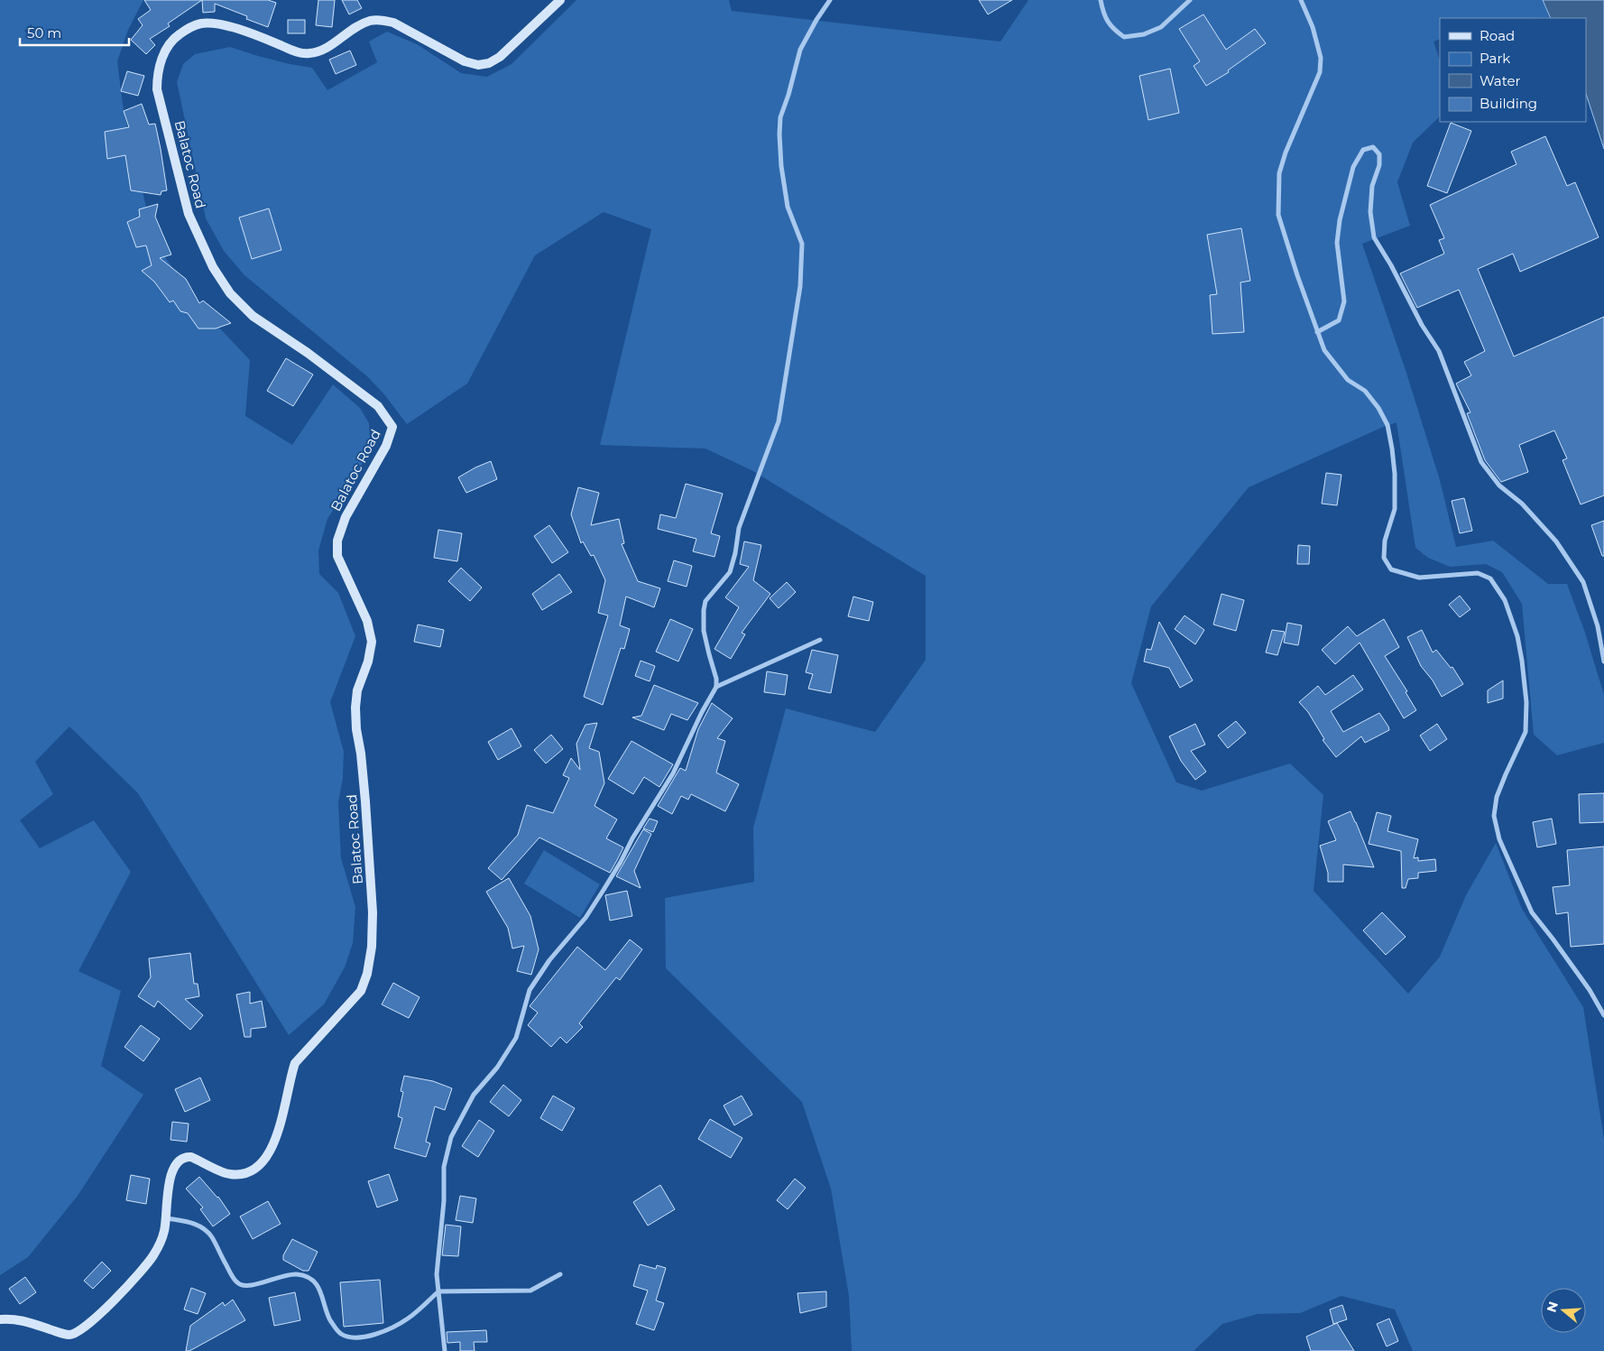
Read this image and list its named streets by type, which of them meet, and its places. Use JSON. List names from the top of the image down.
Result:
{
  "streets": {
    "main road": ["Balatoc Road"]
  },
  "legend": [
    "Road",
    "Park",
    "Water",
    "Building"
  ],
  "scale_bar": "50 m",
  "north": "left"
}
